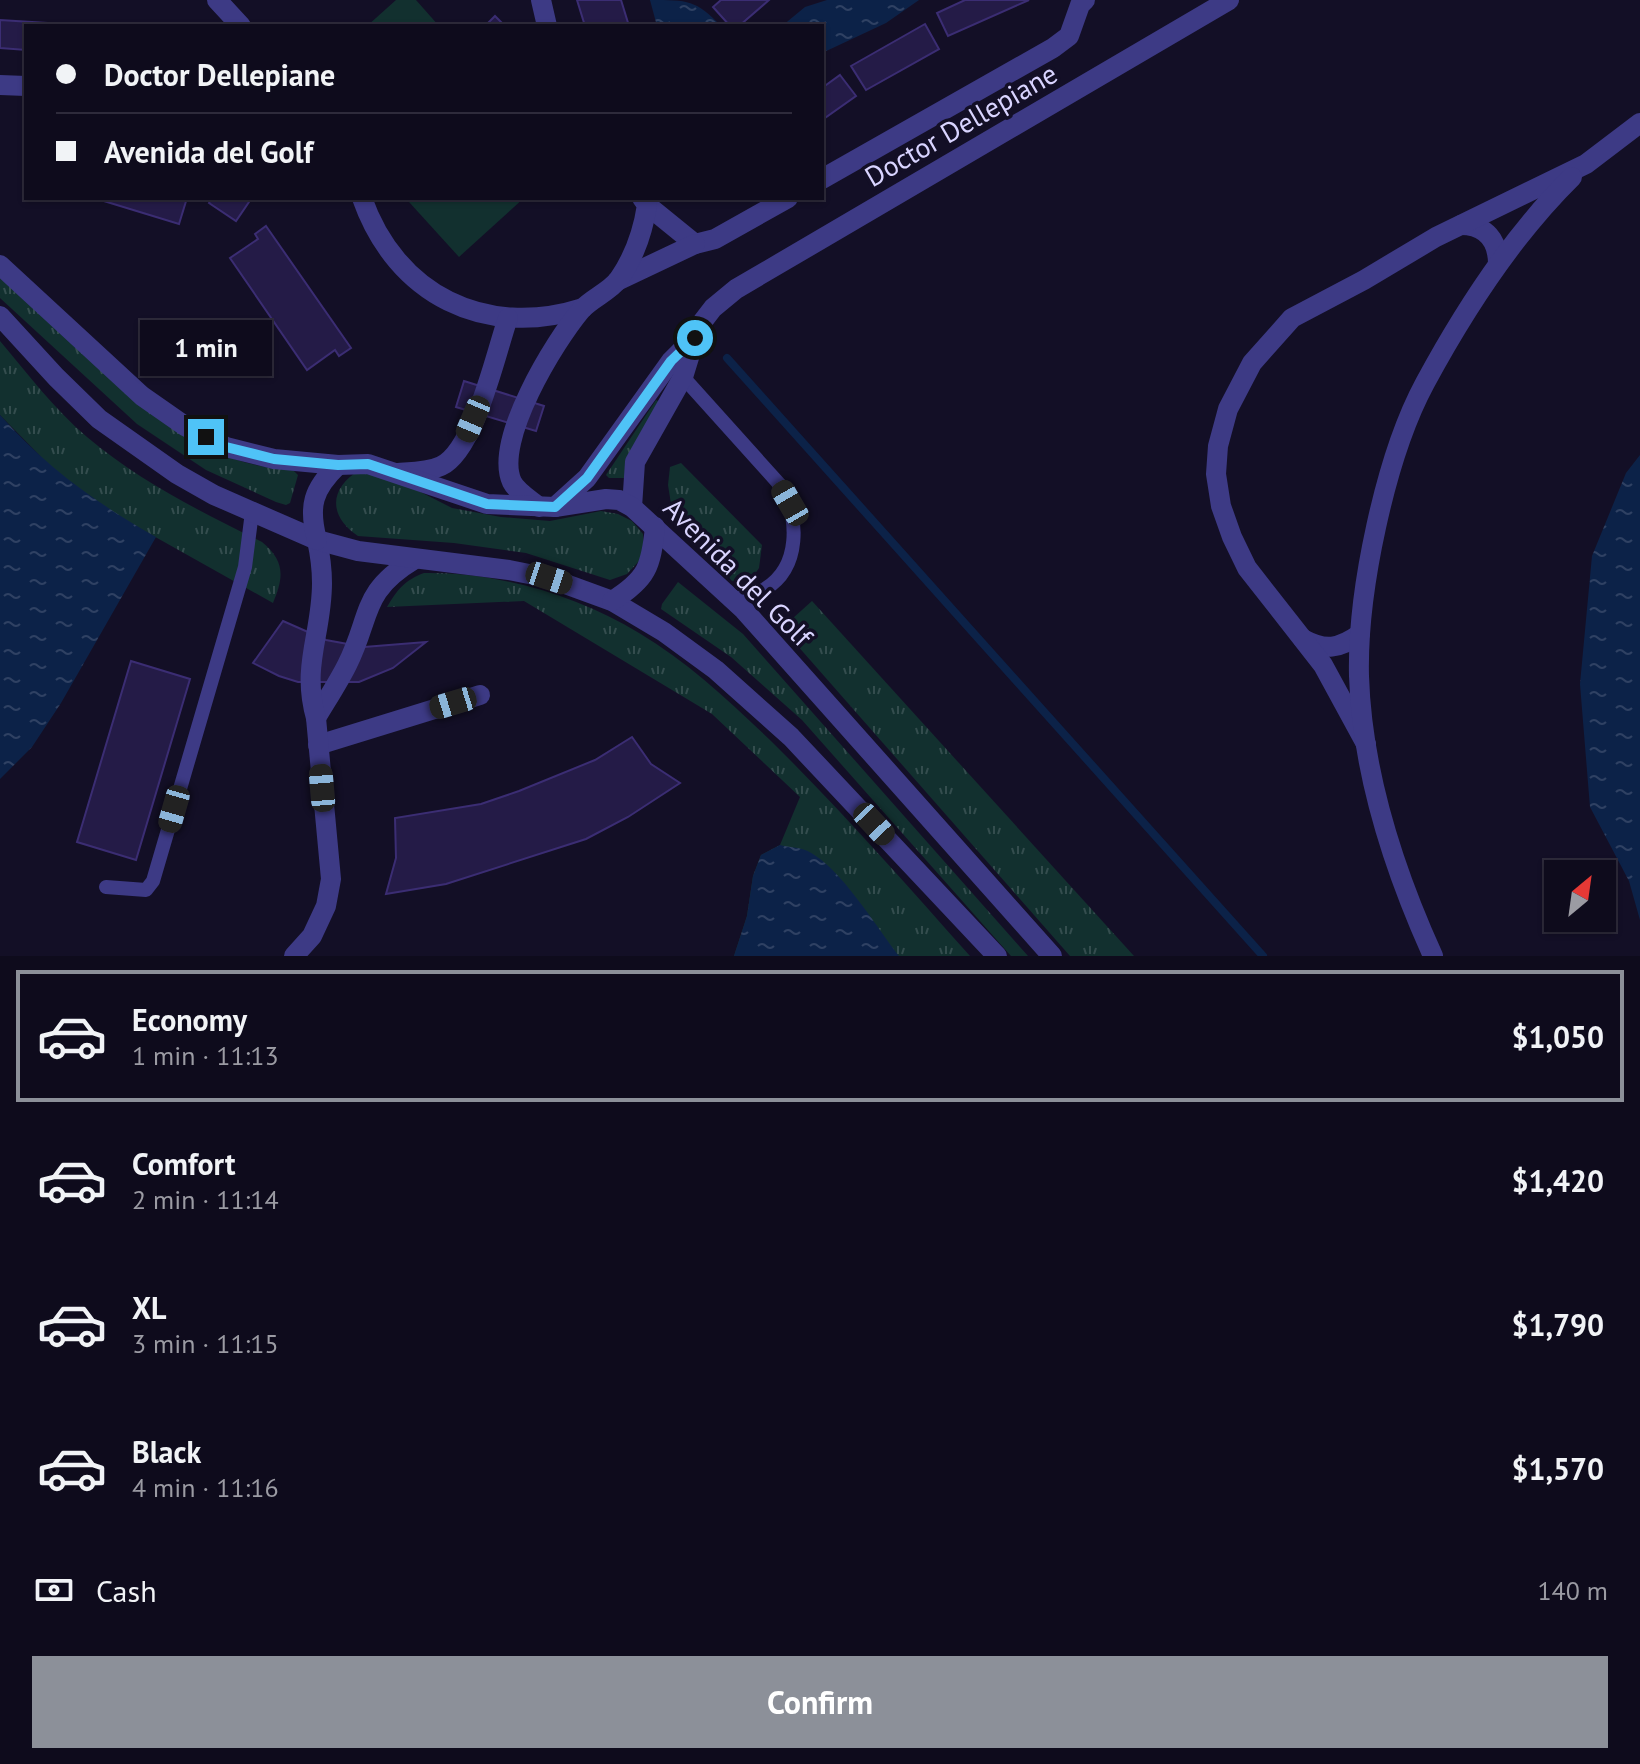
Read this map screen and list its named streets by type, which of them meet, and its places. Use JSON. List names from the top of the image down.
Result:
{
  "streets": {
    "street": ["Doctor Dellepiane", "Avenida del Golf"]
  },
  "crossings": [
    ["Doctor Dellepiane", "Avenida del Golf"]
  ],
  "north": "top right",
  "page": {
    "banner": ["Doctor Dellepiane", "Avenida del Golf"],
    "bubble": "1 min",
    "list": [
      {
        "name": "Economy",
        "note": "1 min · 11:13",
        "value": "$1,050"
      },
      {
        "name": "Comfort",
        "note": "2 min · 11:14",
        "value": "$1,420"
      },
      {
        "name": "XL",
        "note": "3 min · 11:15",
        "value": "$1,790"
      },
      {
        "name": "Black",
        "note": "4 min · 11:16",
        "value": "$1,570"
      }
    ],
    "pay": ["Cash", "140 m"],
    "buttons": "Confirm"
  }
}
